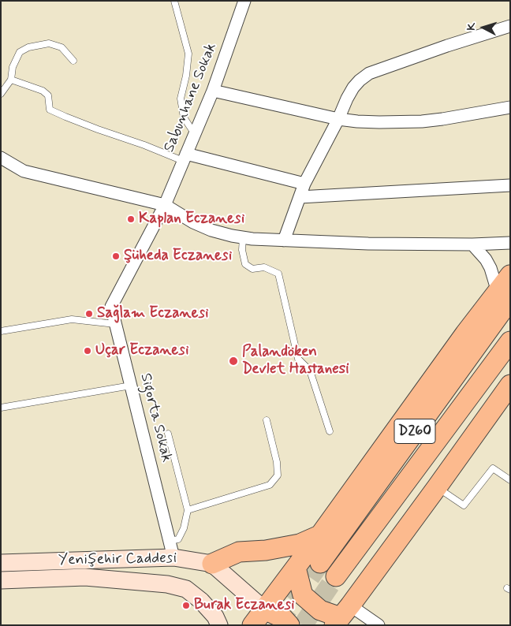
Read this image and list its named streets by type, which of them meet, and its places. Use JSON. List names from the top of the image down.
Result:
{
  "streets": {
    "highway": ["D260"],
    "main road": ["Yenişehir Caddesi"],
    "street": ["Sabunhane Sokak", "Sigorta Sokak"]
  },
  "crossings": [
    ["Sabunhane Sokak", "Sigorta Sokak"],
    ["Sigorta Sokak", "Yenişehir Caddesi"]
  ],
  "places": [
    "Kaplan Eczanesi",
    "Şüheda Eczanesi",
    "Sağlam Eczanesi",
    "Uçar Eczanesi",
    "Palandöken Devlet Hastanesi",
    "Burak Eczanesi"
  ],
  "north": "left"
}
